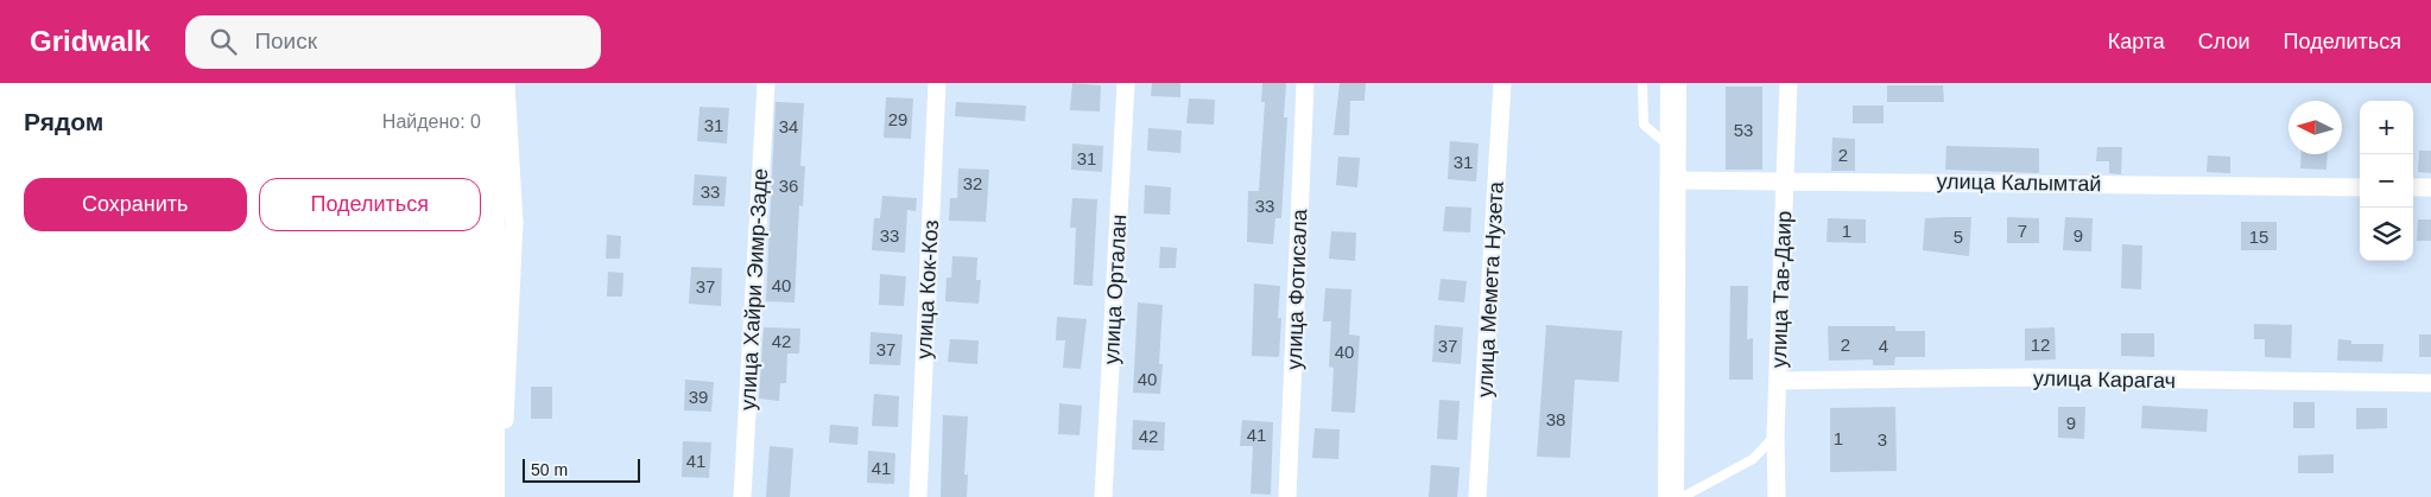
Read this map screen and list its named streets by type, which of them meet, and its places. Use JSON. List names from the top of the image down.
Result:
{
  "streets": {
    "street": [
      "улица Калымтай",
      "улица Хайри Эимр-Заде",
      "улица Кок-Коз",
      "улица Орталан",
      "улица Фотисала",
      "улица Мемета Нузета",
      "улица Тав-Даир",
      "улица Карагач"
    ]
  },
  "crossings": [
    ["улица Калымтай", "улица Тав-Даир"],
    ["улица Тав-Даир", "улица Карагач"]
  ],
  "house_numbers": [
    "29",
    "31",
    "34",
    "53",
    "2",
    "31",
    "31",
    "32",
    "36",
    "33",
    "33",
    "1",
    "7",
    "33",
    "9",
    "5",
    "15",
    "40",
    "37",
    "42",
    "2",
    "12",
    "37",
    "4",
    "37",
    "40",
    "40",
    "39",
    "38",
    "9",
    "41",
    "42",
    "1",
    "3",
    "41",
    "41"
  ],
  "scale_bar": "50 m",
  "north": "left",
  "page": {
    "header": "Gridwalk",
    "search": "Поиск",
    "nav": ["Карта", "Слои", "Поделиться"],
    "heading": ["Рядом", "Найдено: 0"],
    "map_buttons": ["+", "−"],
    "buttons": ["Сохранить", "Поделиться"],
    "scale": "50 m"
  }
}
